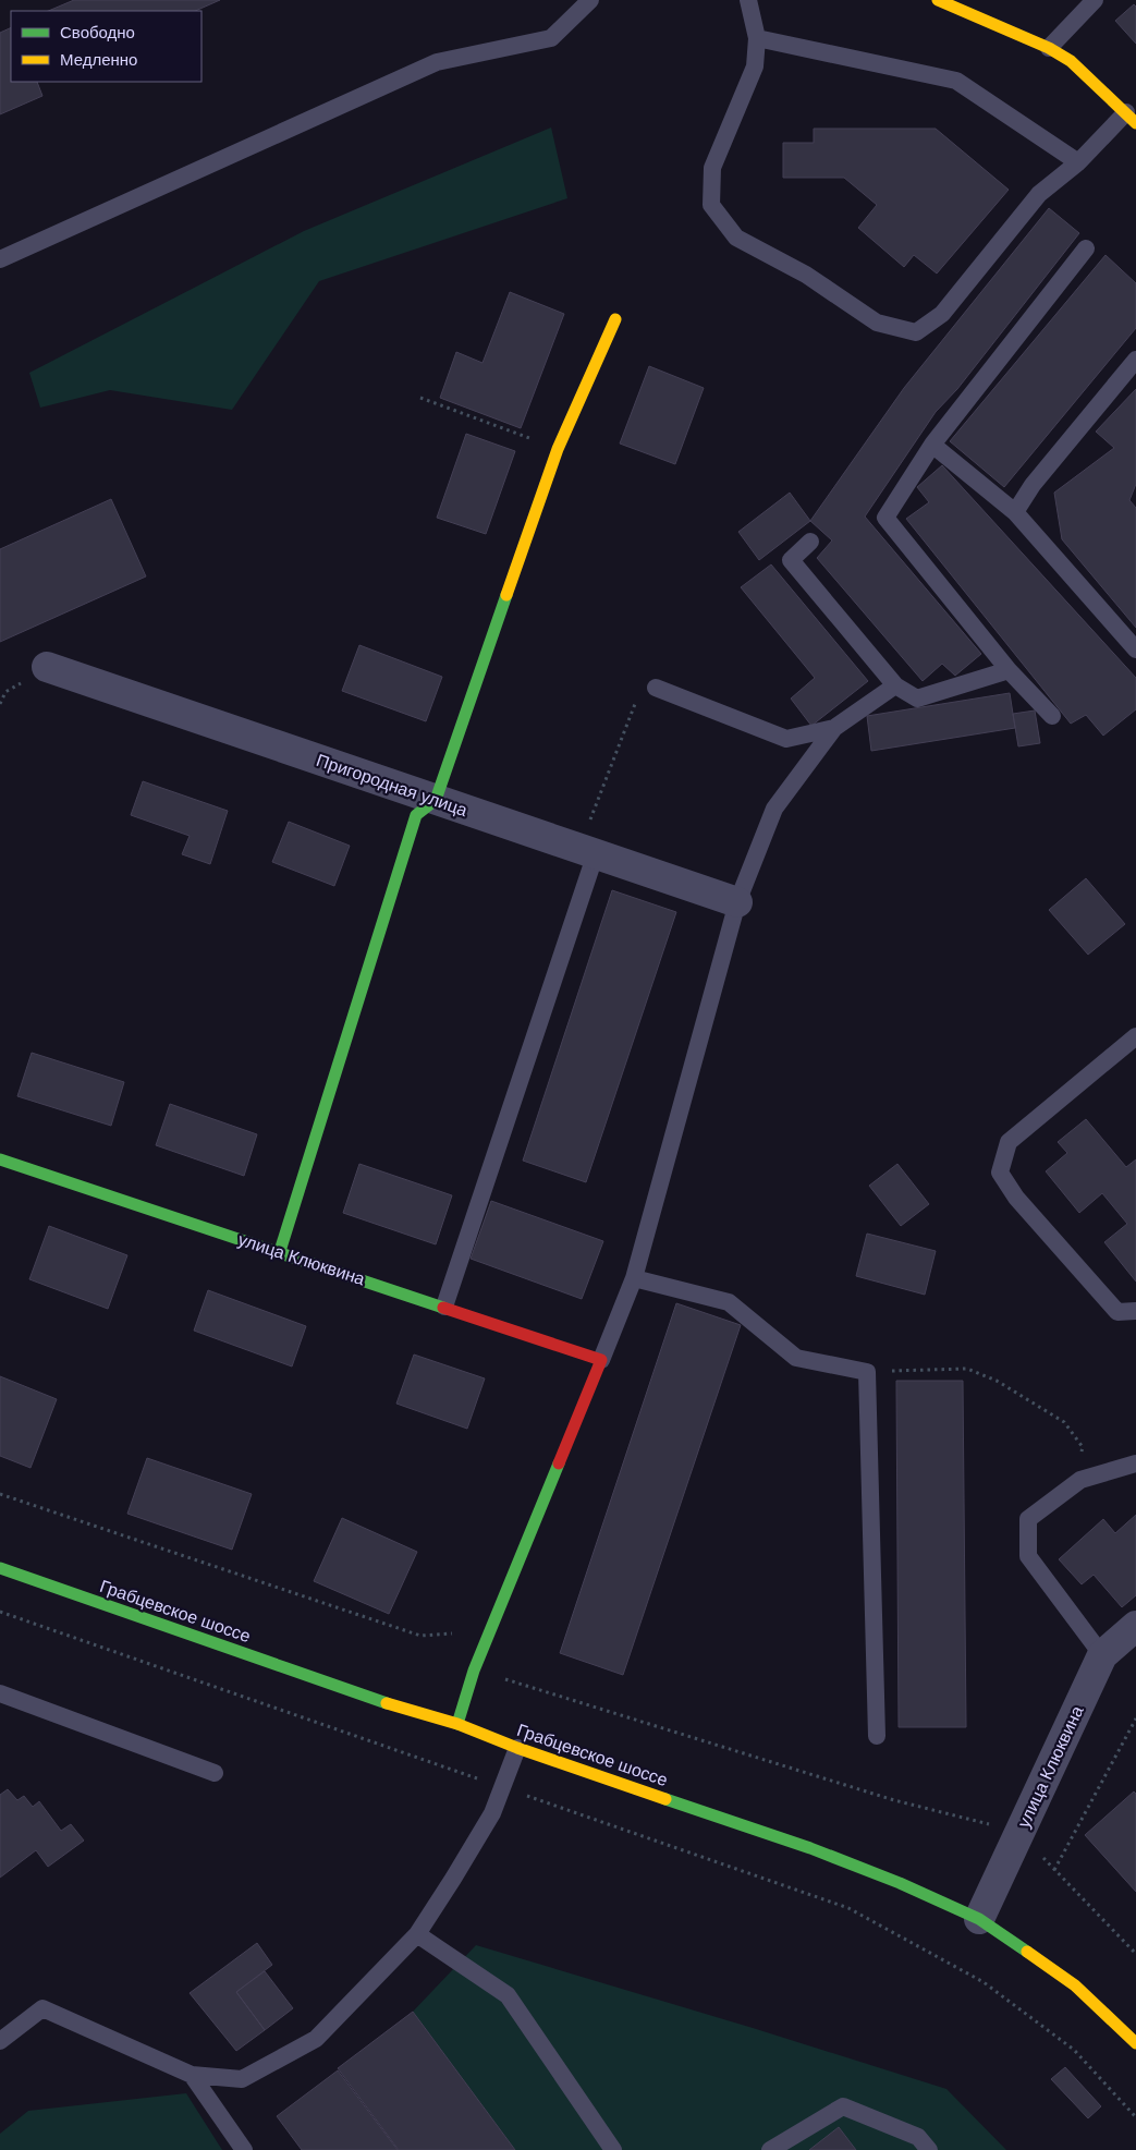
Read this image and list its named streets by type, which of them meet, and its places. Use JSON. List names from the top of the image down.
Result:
{
  "streets": {
    "street": ["Пригородная улица", "улица Клюквина", "Грабцевское шоссе"]
  },
  "crossings": [
    ["улица Клюквина", "Грабцевское шоссе"]
  ],
  "legend": ["Свободно", "Медленно"]
}
